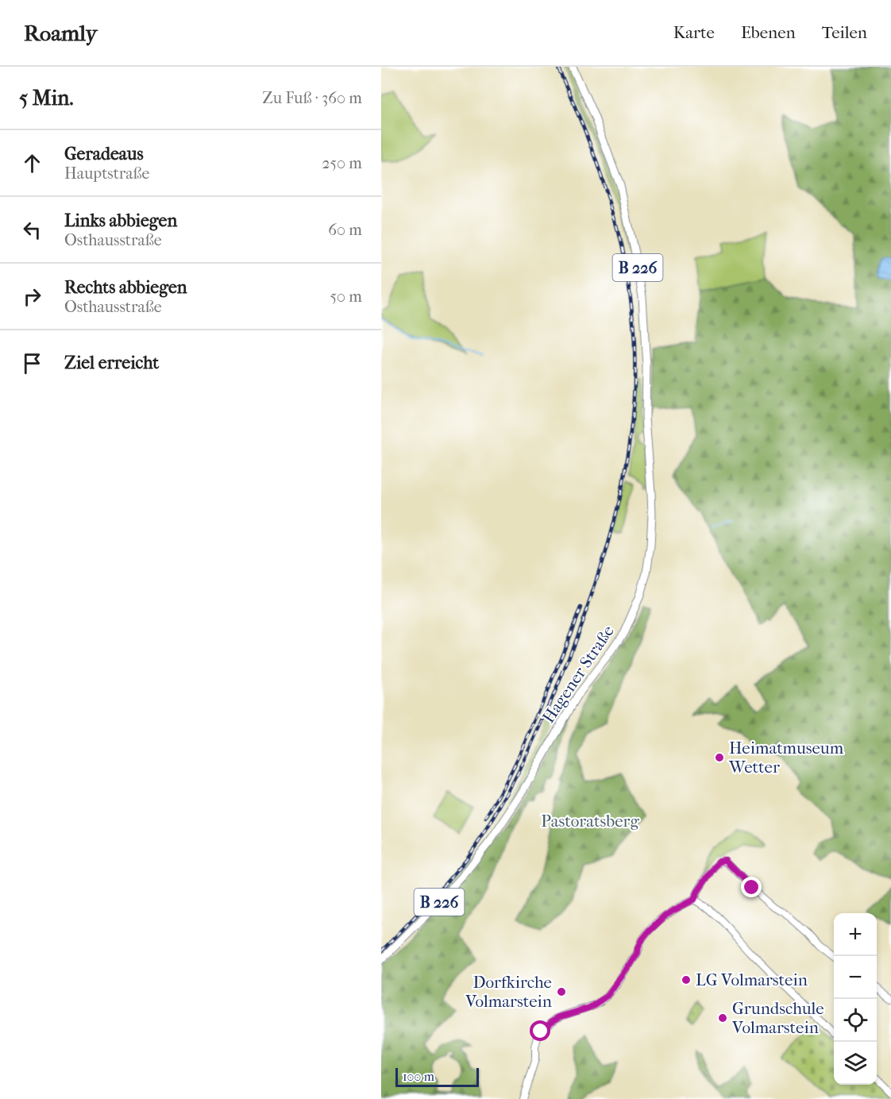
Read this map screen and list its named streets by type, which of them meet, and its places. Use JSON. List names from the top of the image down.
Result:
{
  "streets": {
    "main road": ["B 226", "Hagener Straße"]
  },
  "parks": ["Pastoratsberg"],
  "places": [
    "Heimatmuseum Wetter",
    "LG Volmarstein",
    "Dorfkirche Volmarstein",
    "Grundschule Volmarstein"
  ],
  "scale_bar": "100 m",
  "page": {
    "header": "Roamly",
    "nav": ["Karte", "Ebenen", "Teilen"],
    "heading": ["5 Min.", "Zu Fuß · 360 m"],
    "list": [
      ["Geradeaus", "Hauptstraße", "250 m"],
      ["Links abbiegen", "Osthausstraße", "60 m"],
      ["Rechts abbiegen", "Osthausstraße", "50 m"],
      "Ziel erreicht"
    ],
    "map_buttons": ["+", "−"],
    "scale": "100 m"
  }
}
